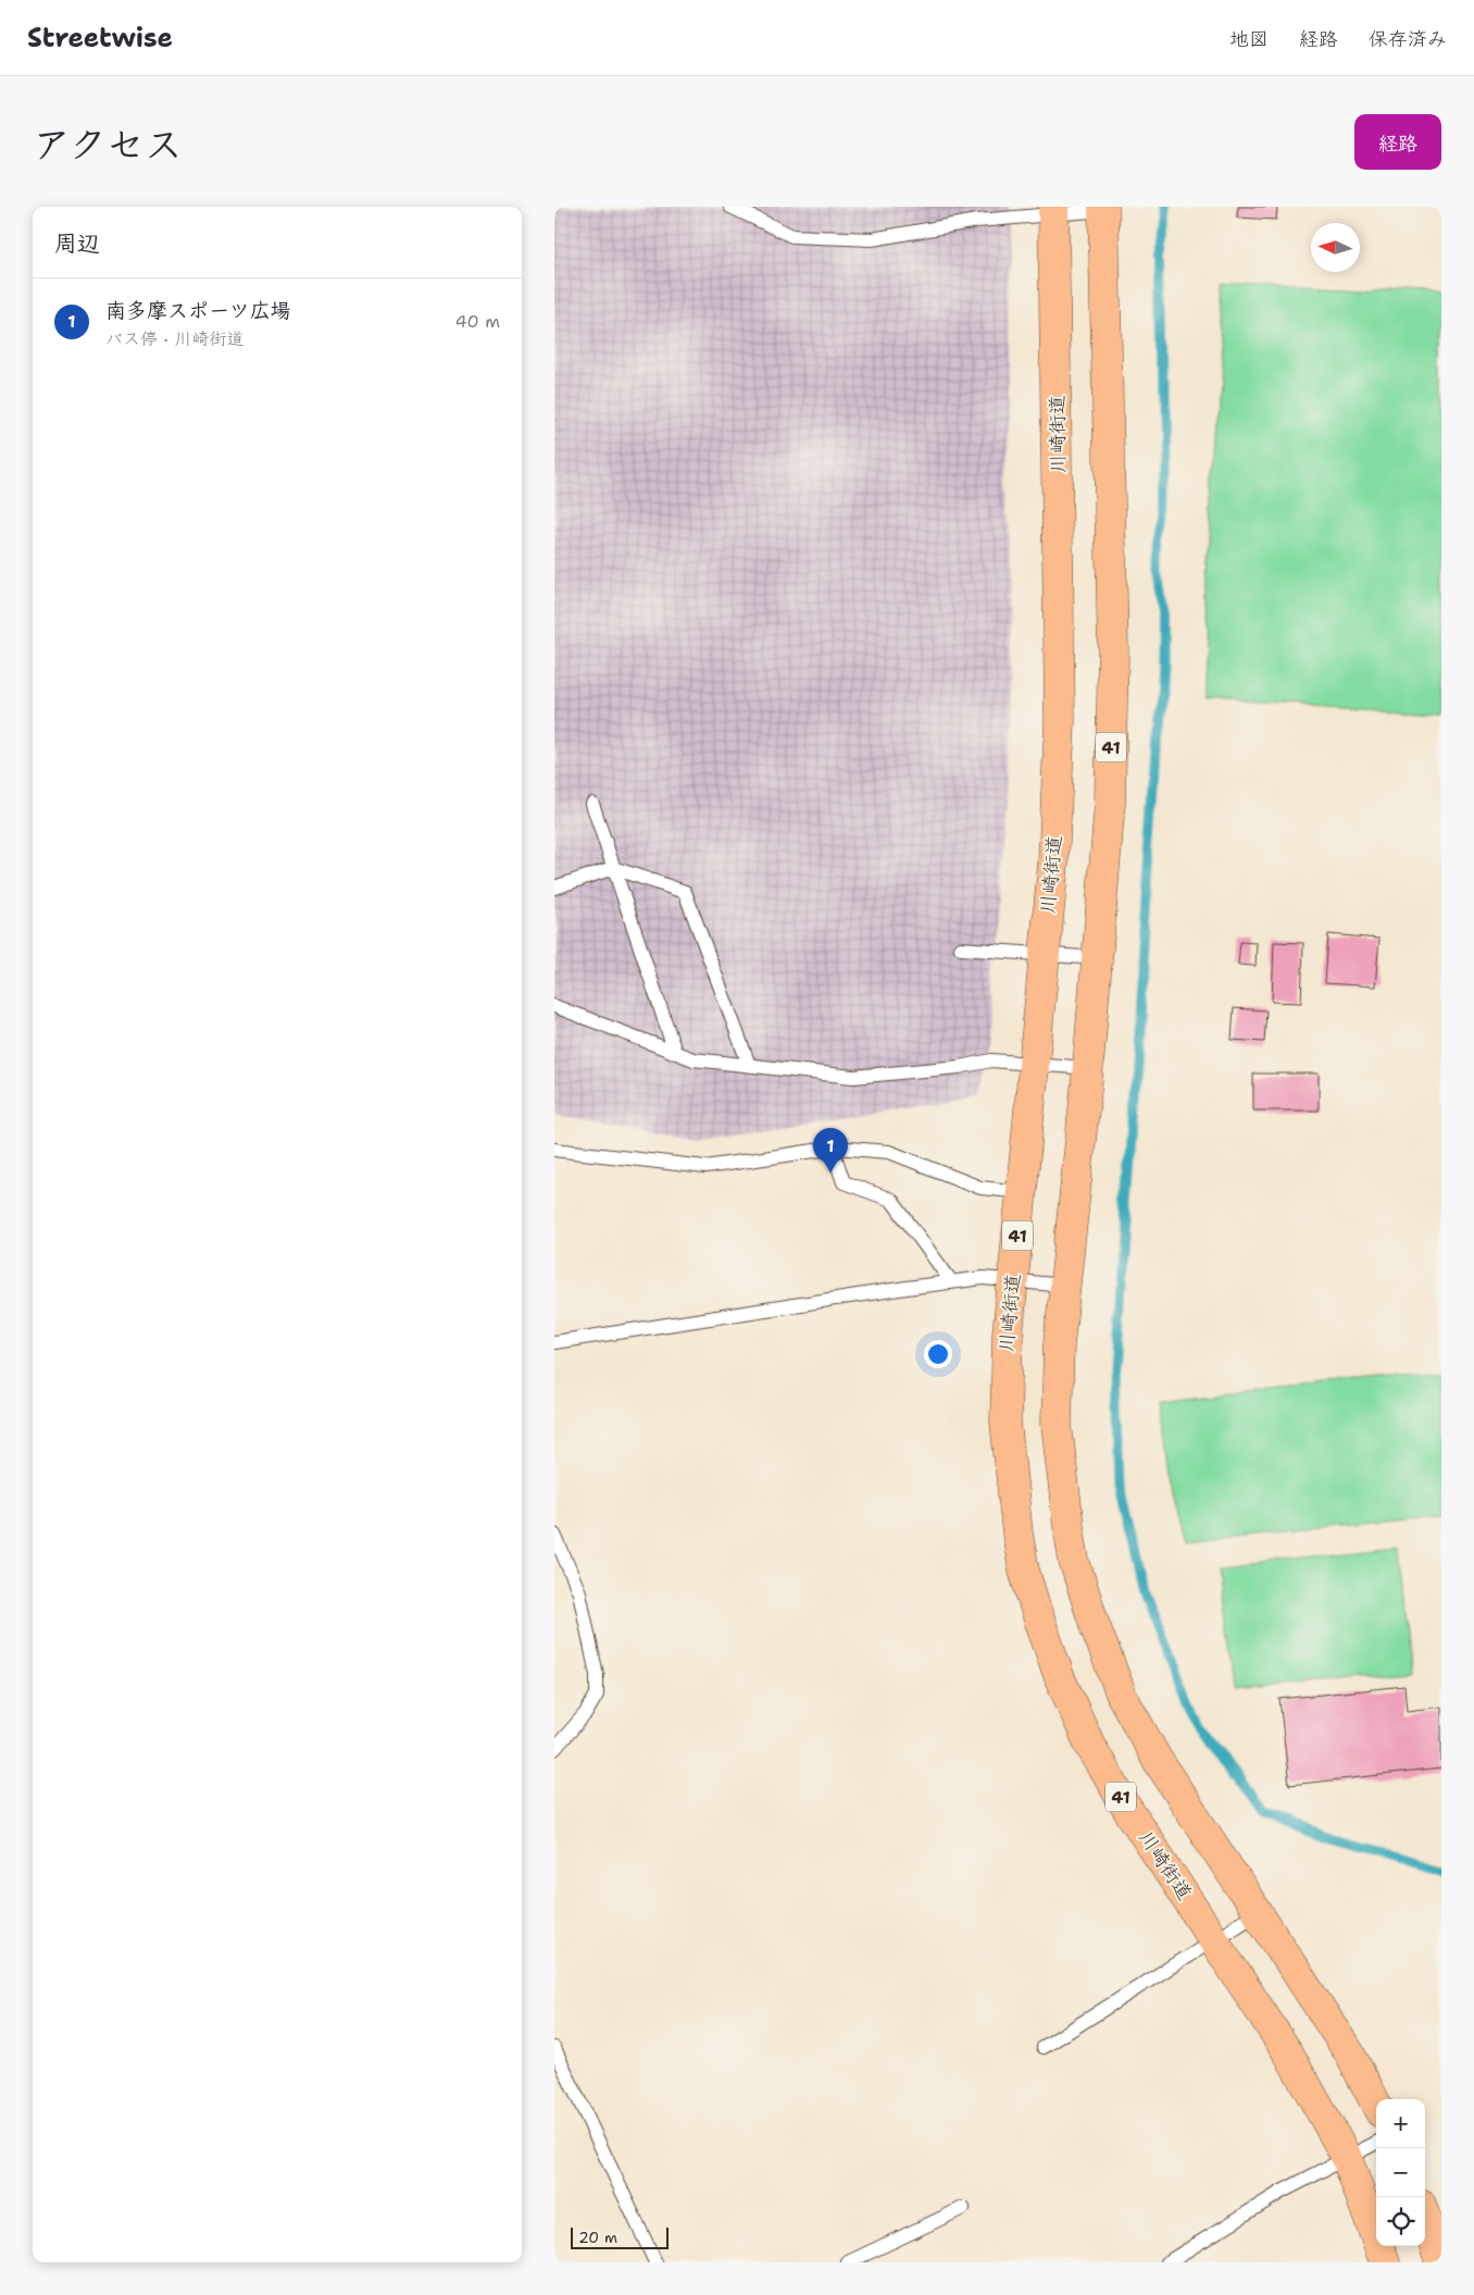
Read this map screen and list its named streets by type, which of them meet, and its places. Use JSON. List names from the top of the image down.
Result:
{
  "streets": {
    "main road": ["川崎街道", "41"]
  },
  "scale_bar": "20 m",
  "north": "left",
  "page": {
    "header": "Streetwise",
    "nav": ["地図", "経路", "保存済み"],
    "title": "アクセス",
    "buttons": "経路",
    "heading": "周辺",
    "list": [
      {
        "mark": "1",
        "name": "南多摩スポーツ広場",
        "note": "バス停 · 川崎街道",
        "value": "40 m"
      }
    ],
    "pins": "1",
    "map_buttons": ["+", "−"],
    "scale": "20 m"
  }
}
